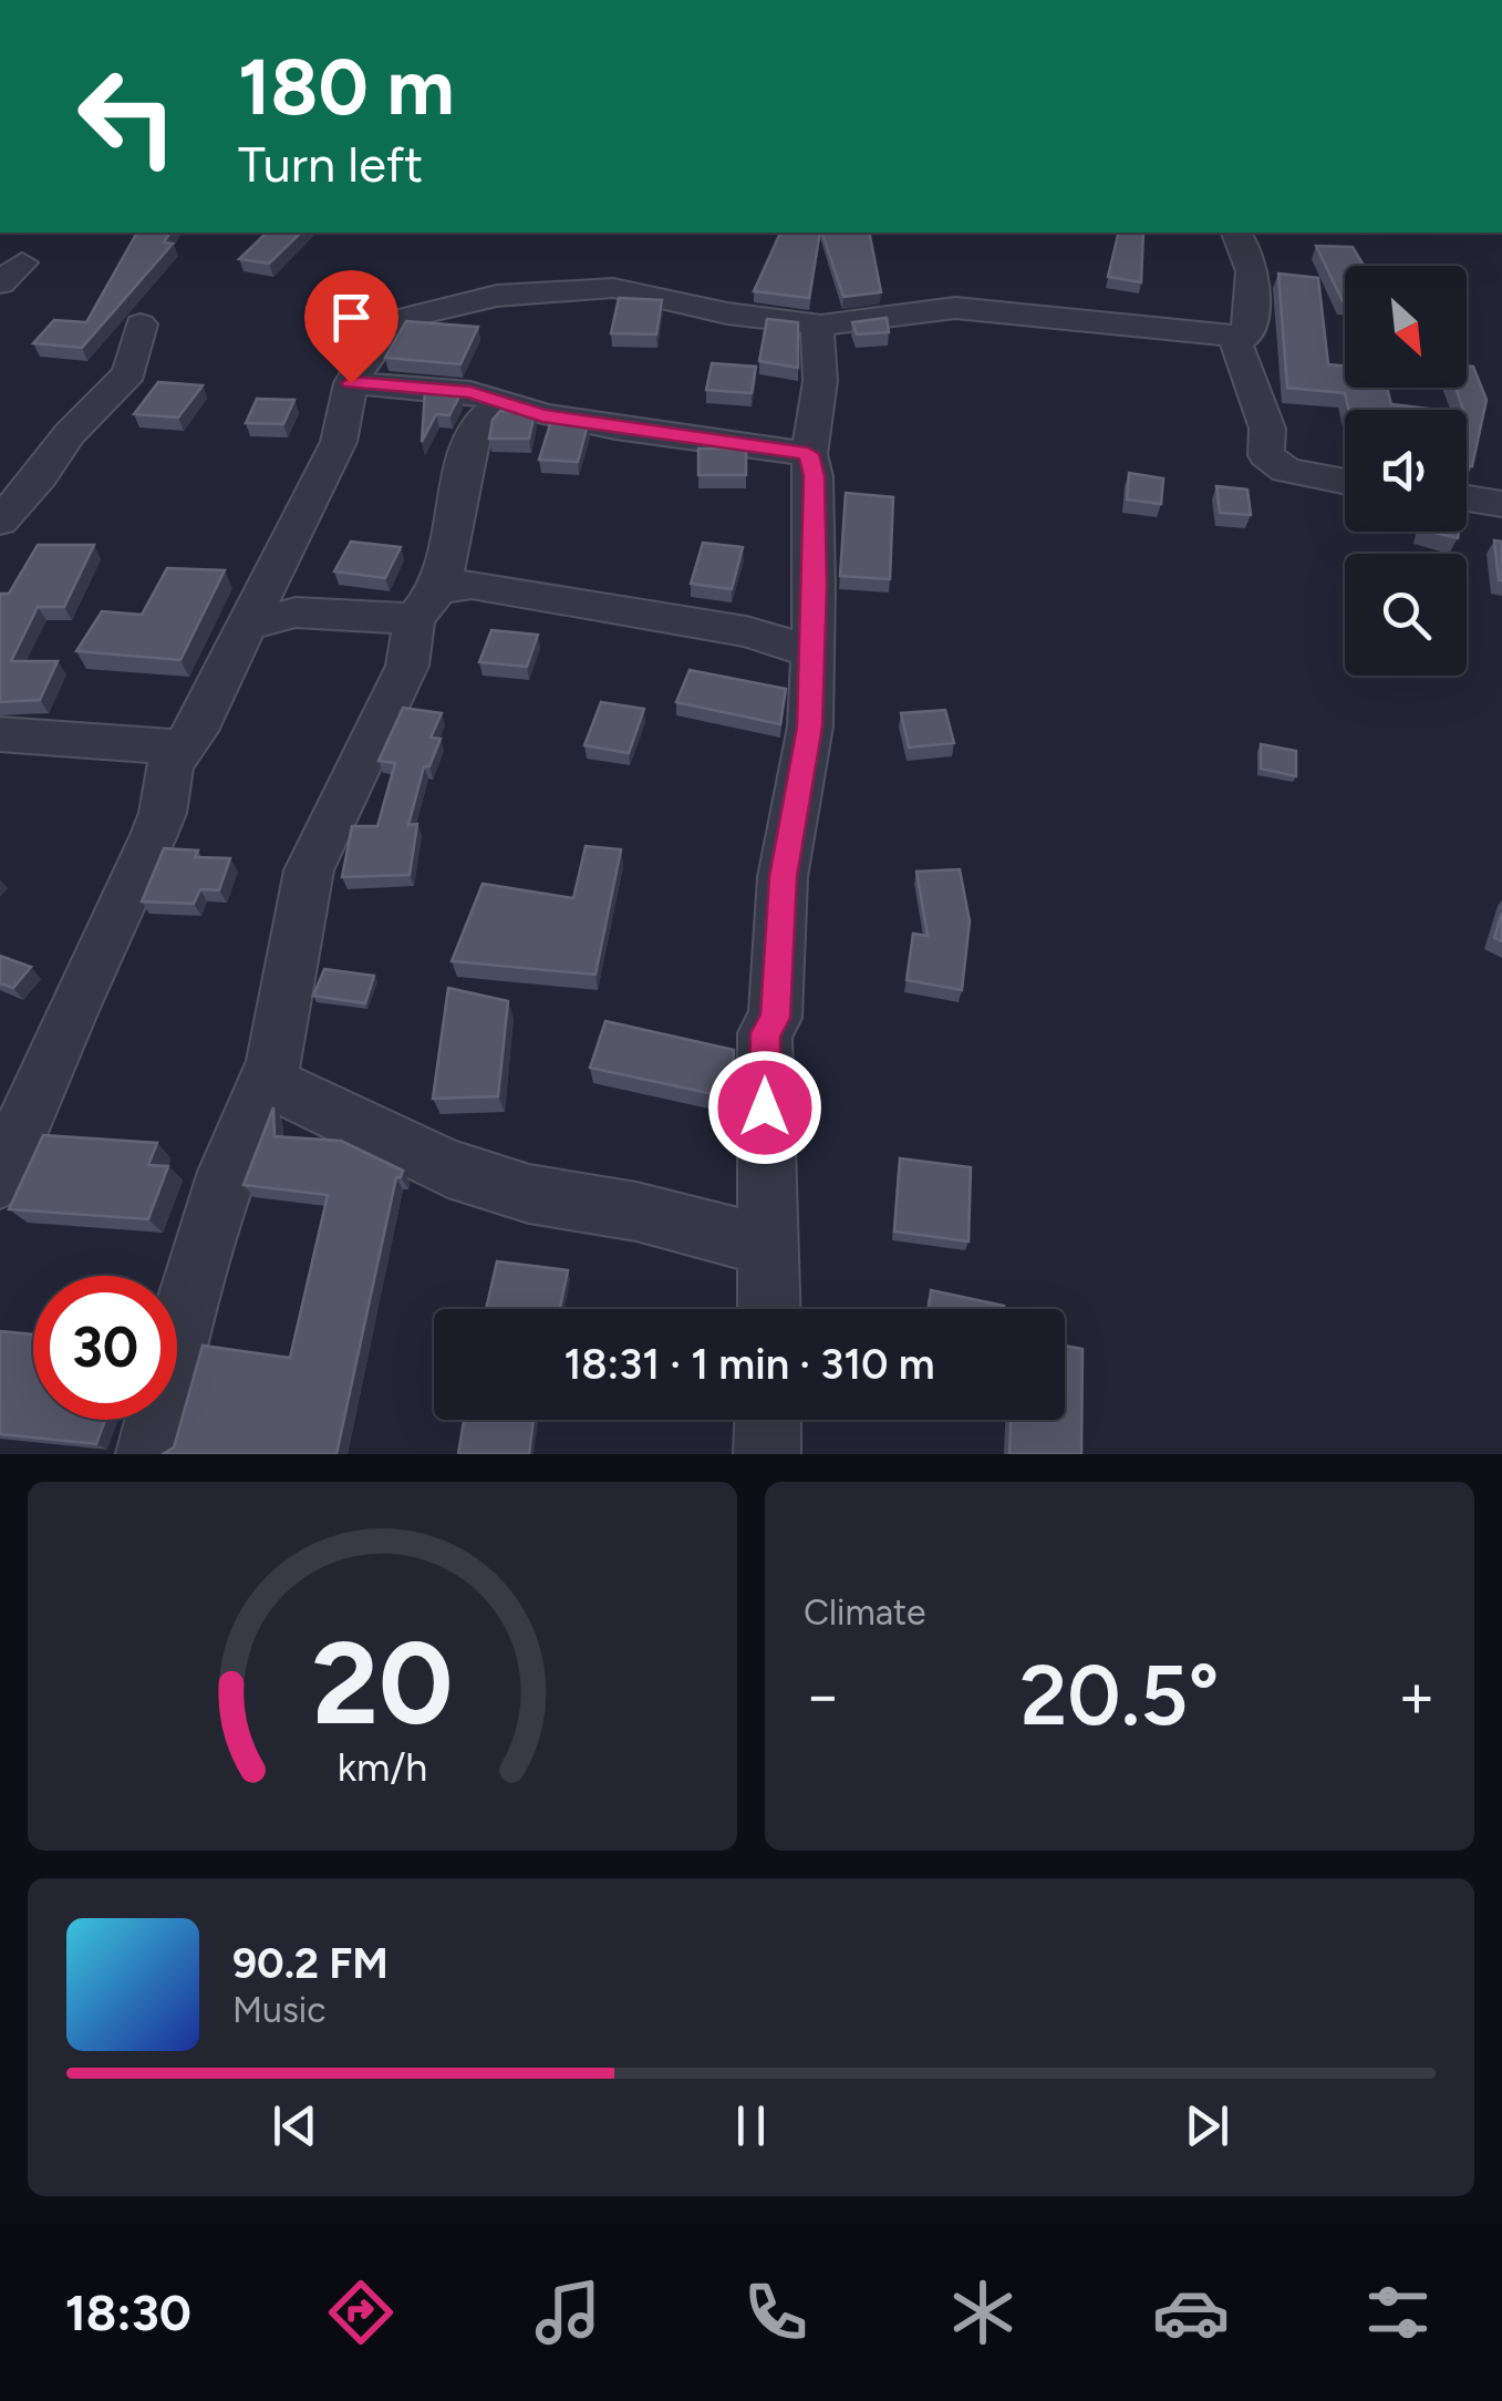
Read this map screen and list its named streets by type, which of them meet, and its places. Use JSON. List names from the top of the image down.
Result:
{
  "north": "bottom right",
  "page": {
    "turn": ["180 m", "Turn left"],
    "limit": "30",
    "trip": "18:31 · 1 min · 310 m",
    "tile": "Climate",
    "heat": ["−", "20.5°", "+"],
    "song": ["90.2 FM", "Music"],
    "tabs": "18:30",
    "gauge": ["20", "km/h"]
  }
}
